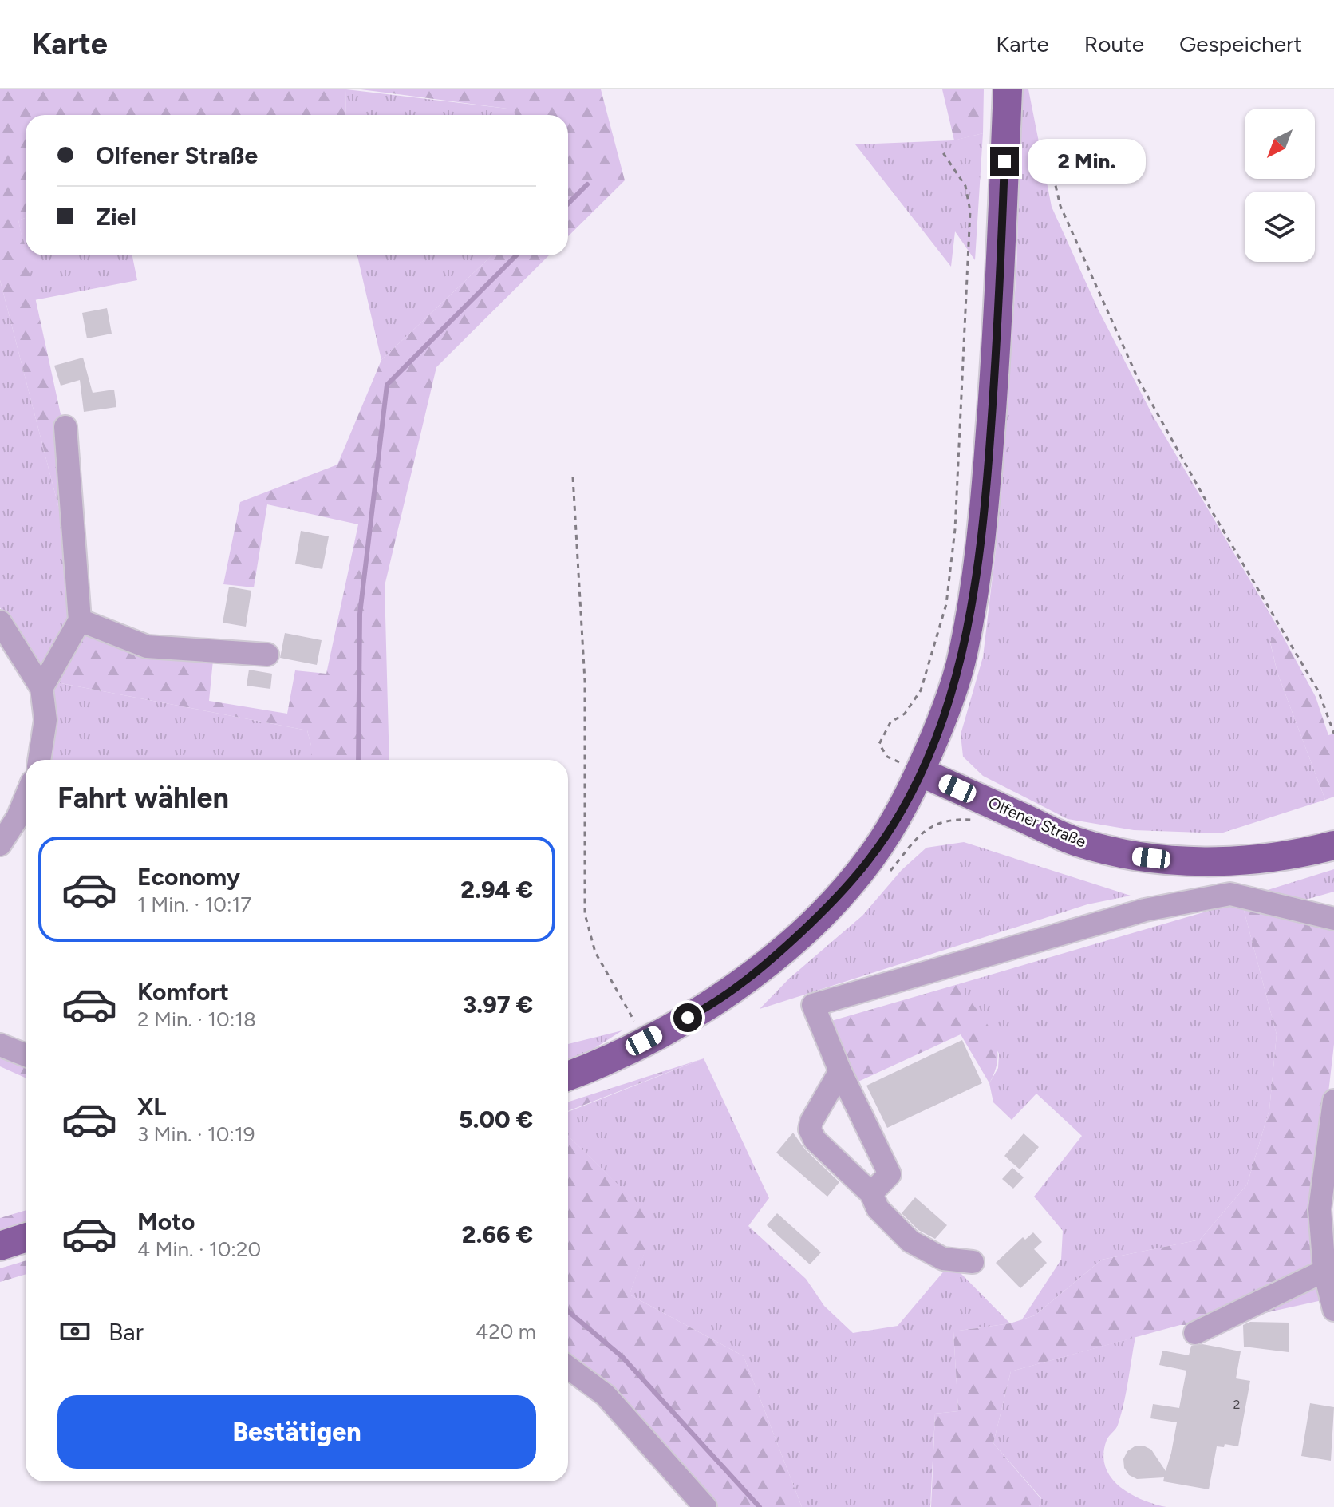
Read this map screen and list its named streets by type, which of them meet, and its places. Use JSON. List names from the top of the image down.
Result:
{
  "streets": {
    "main road": ["Olfener Straße"]
  },
  "house_numbers": ["2"],
  "north": "bottom left",
  "page": {
    "header": "Karte",
    "nav": ["Karte", "Route", "Gespeichert"],
    "banner": ["Olfener Straße", "Ziel"],
    "bubble": "2 Min.",
    "heading": "Fahrt wählen",
    "list": [
      {
        "name": "Economy",
        "note": "1 Min. · 10:17",
        "value": "2.94 €"
      },
      {
        "name": "Komfort",
        "note": "2 Min. · 10:18",
        "value": "3.97 €"
      },
      {
        "name": "XL",
        "note": "3 Min. · 10:19",
        "value": "5.00 €"
      },
      {
        "name": "Moto",
        "note": "4 Min. · 10:20",
        "value": "2.66 €"
      }
    ],
    "pay": ["Bar", "420 m"],
    "buttons": "Bestätigen"
  }
}
